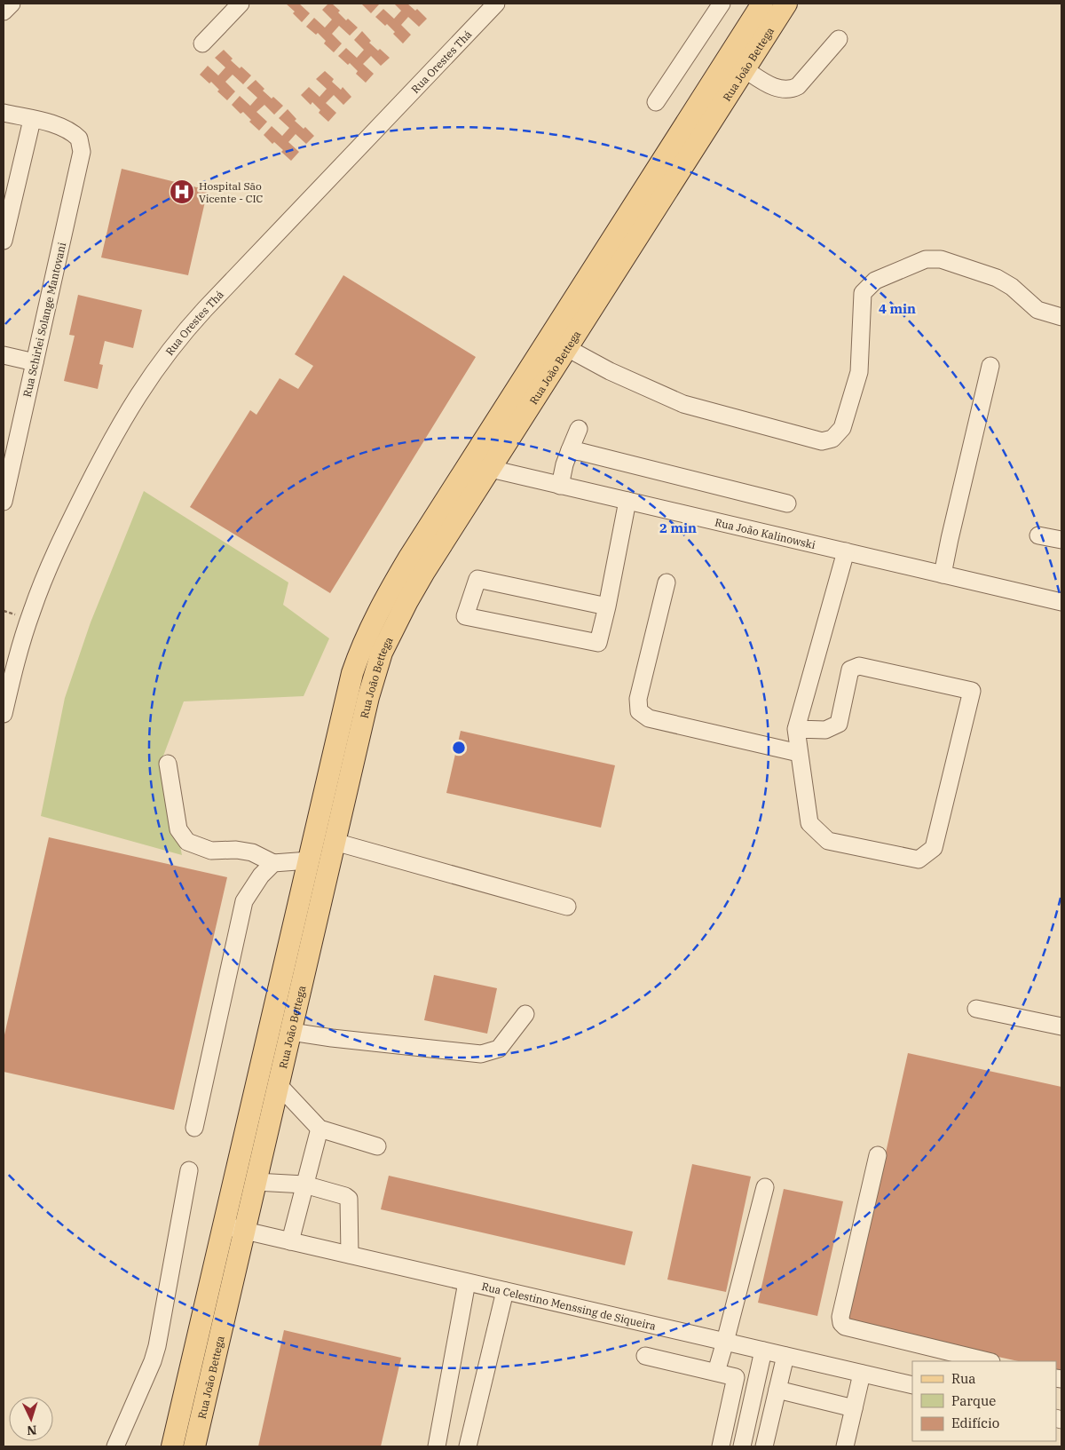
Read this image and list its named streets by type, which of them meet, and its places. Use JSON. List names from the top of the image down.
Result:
{
  "streets": {
    "main road": ["Rua João Bettega"],
    "street": [
      "Rua Orestes Thá",
      "Rua Schirlei Solange Mantovani",
      "Rua João Kalinowski",
      "Rua Celestino Menssing de Siqueira"
    ]
  },
  "crossings": [
    ["Rua João Bettega", "Rua João Kalinowski"],
    ["Rua João Bettega", "Rua Celestino Menssing de Siqueira"]
  ],
  "places": {
    "hospital": ["Hospital São Vicente - CIC"]
  },
  "legend": ["Rua", "Parque", "Edifício"],
  "north": "bottom",
  "rings": ["4 min", "2 min"]
}
